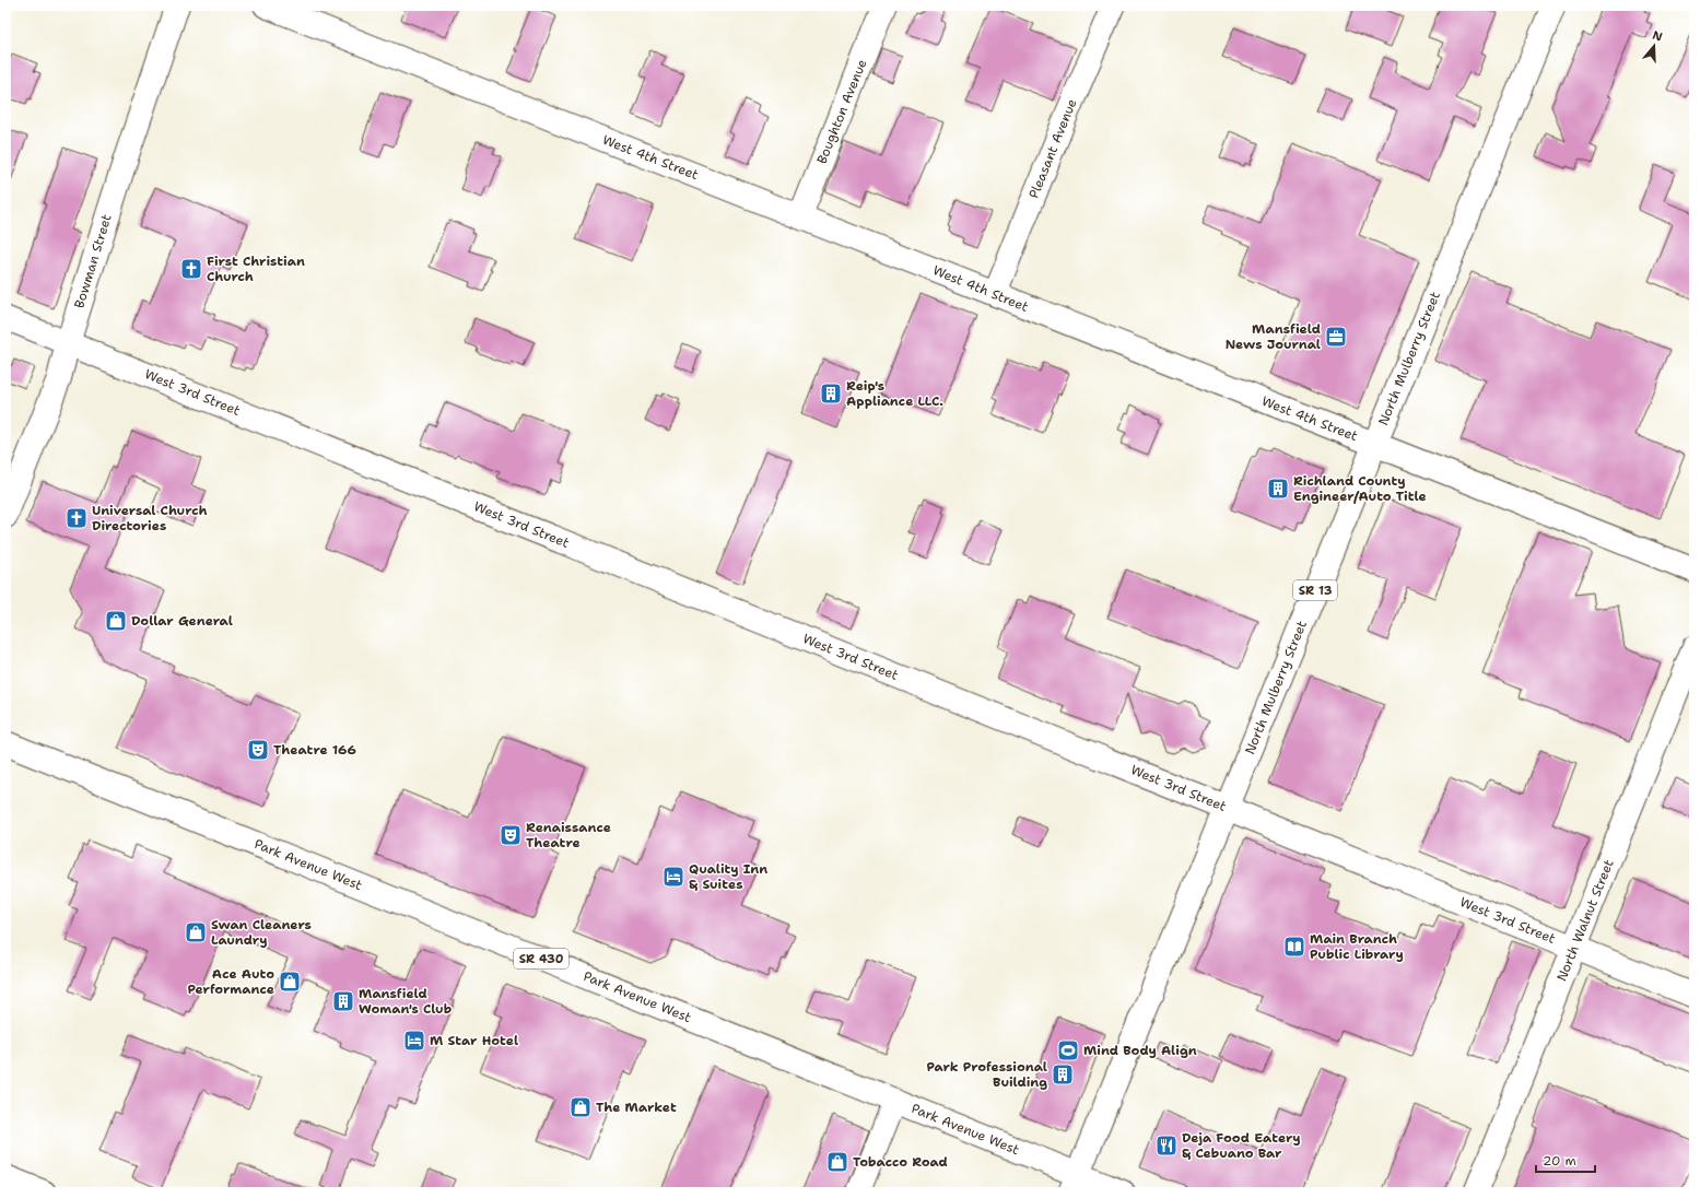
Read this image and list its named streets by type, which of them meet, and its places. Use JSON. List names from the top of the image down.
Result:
{
  "streets": {
    "main road": [
      "West 4th Street",
      "Bowman Street",
      "North Mulberry Street",
      "West 3rd Street",
      "SR 13",
      "Park Avenue West",
      "North Walnut Street",
      "SR 430"
    ],
    "street": ["Boughton Avenue", "Pleasant Avenue"]
  },
  "crossings": [
    ["Boughton Avenue", "West 4th Street"],
    ["Pleasant Avenue", "West 4th Street"],
    ["West 4th Street", "North Mulberry Street"],
    ["Bowman Street", "West 3rd Street"],
    ["North Mulberry Street", "West 3rd Street"],
    ["North Mulberry Street", "Park Avenue West"],
    ["West 3rd Street", "North Walnut Street"]
  ],
  "places": {
    "church": ["First Christian Church", "Universal Church Directories"],
    "office": ["Mansfield News Journal"],
    "building": [
      "Reip's Appliance LLC.",
      "Richland County Engineer/Auto Title",
      "Mansfield Woman's Club",
      "Park Professional Building"
    ],
    "shop": [
      "Dollar General",
      "Swan Cleaners Laundry",
      "Ace Auto Performance",
      "The Market",
      "Tobacco Road"
    ],
    "theatre": ["Theatre 166", "Renaissance Theatre"],
    "hotel": ["Quality Inn & Suites", "M Star Hotel"],
    "library": ["Main Branch Public Library"],
    "sports": ["Mind Body Align"],
    "restaurant": ["Deja Food Eatery & Cebuano Bar"]
  },
  "scale_bar": "20 m",
  "north": "top"
}
